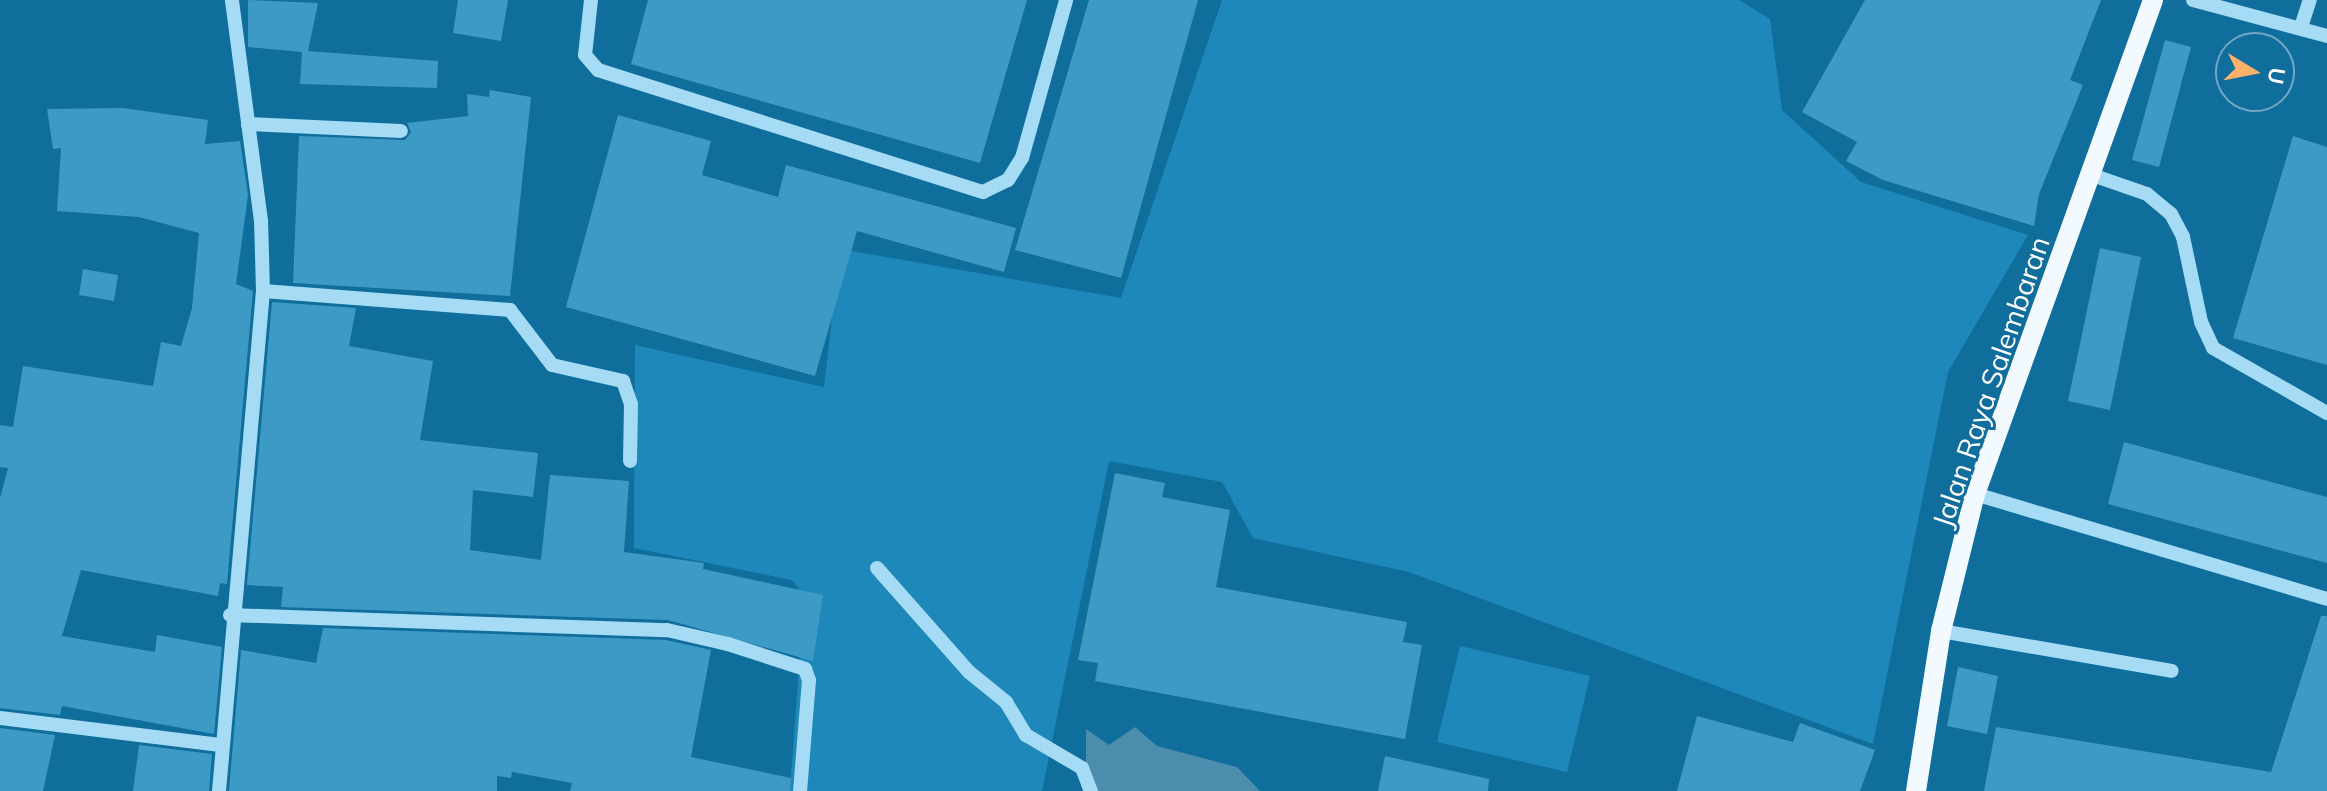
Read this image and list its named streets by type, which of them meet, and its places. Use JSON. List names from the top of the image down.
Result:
{
  "streets": {
    "main road": ["Jalan Raya Salembaran"]
  },
  "north": "right"
}
